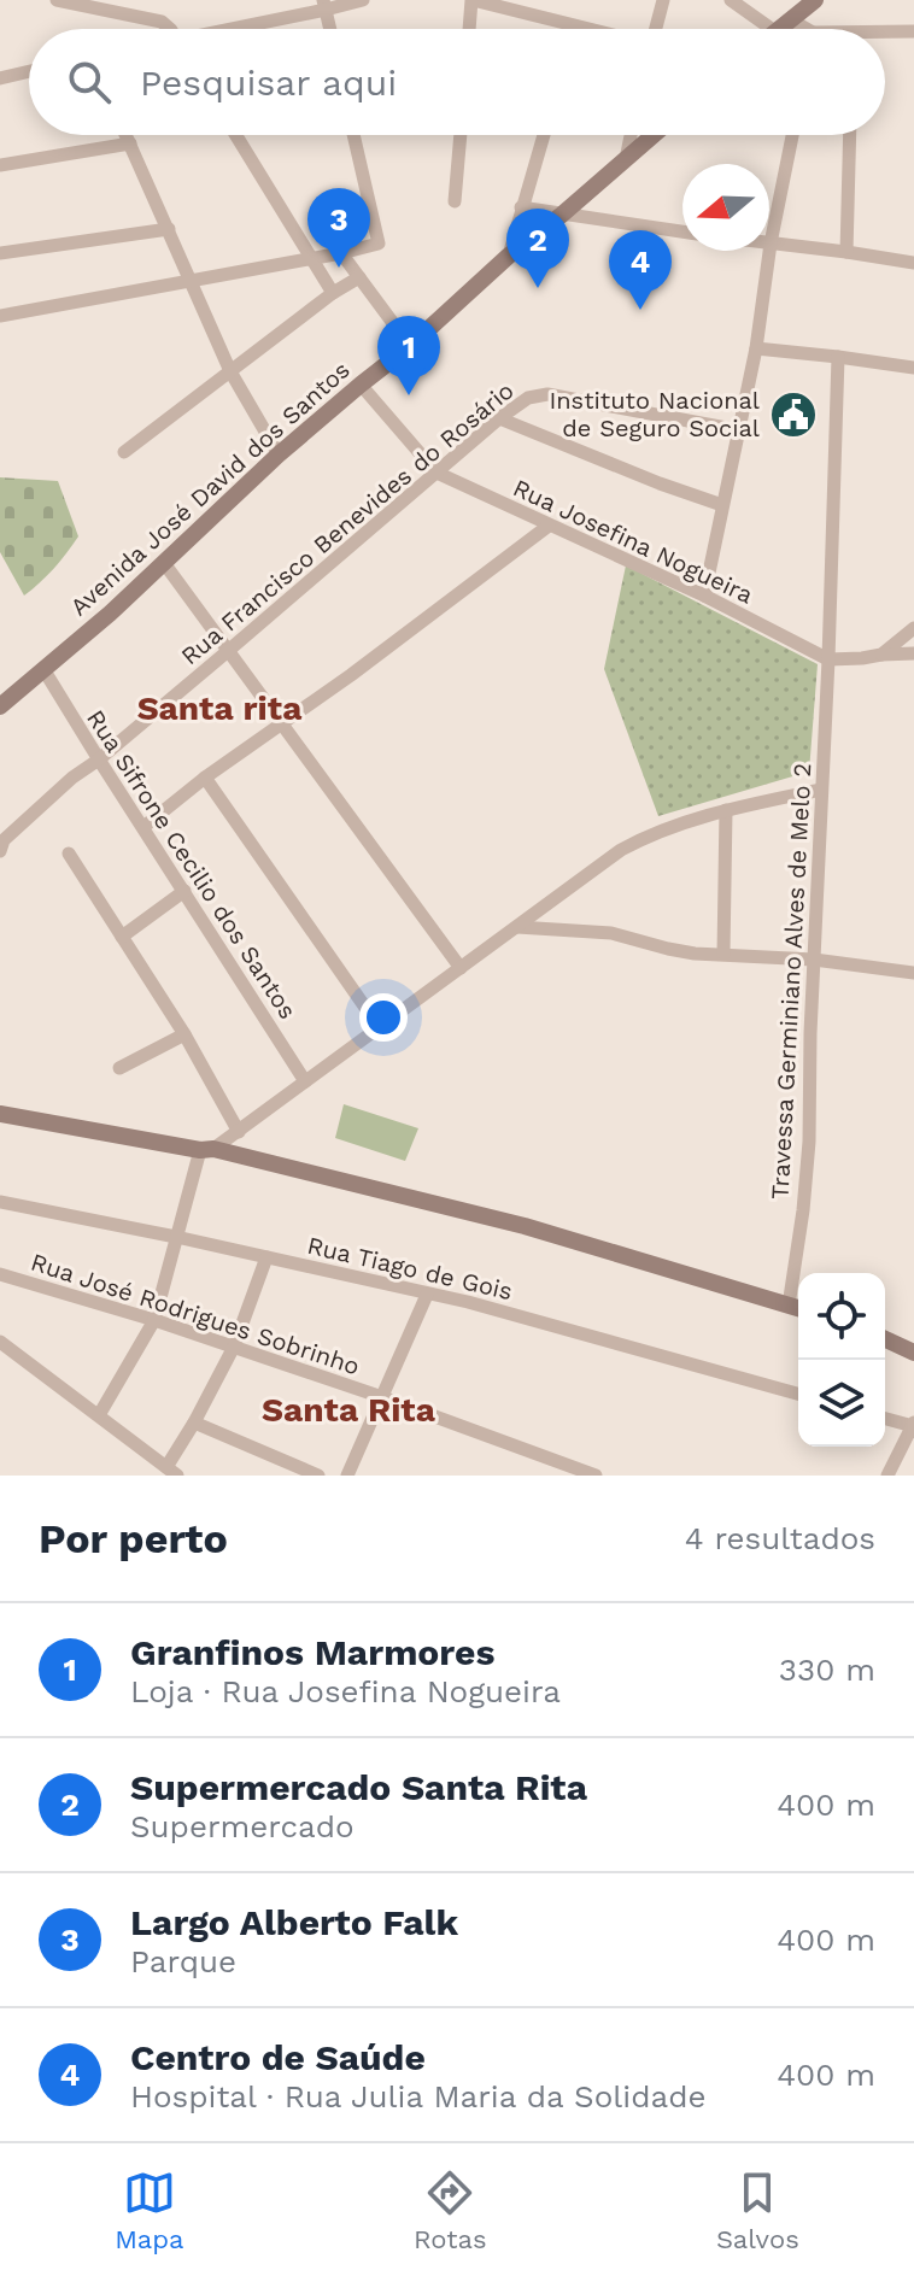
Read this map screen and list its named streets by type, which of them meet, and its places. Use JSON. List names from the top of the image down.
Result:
{
  "streets": {
    "main road": ["Avenida José David dos Santos"],
    "street": [
      "Rua Francisco Benevides do Rosário",
      "Rua Josefina Nogueira",
      "Rua Sifrone Cecilio dos Santos",
      "Travessa Germiniano Alves de Melo 2",
      "Rua Tiago de Gois",
      "Rua José Rodrigues Sobrinho"
    ]
  },
  "crossings": [
    ["Avenida José David dos Santos", "Rua Josefina Nogueira"],
    ["Avenida José David dos Santos", "Rua Sifrone Cecilio dos Santos"],
    ["Rua Francisco Benevides do Rosário", "Rua Josefina Nogueira"],
    ["Rua Francisco Benevides do Rosário", "Rua Sifrone Cecilio dos Santos"],
    ["Rua Josefina Nogueira", "Travessa Germiniano Alves de Melo 2"]
  ],
  "districts": ["Santa rita", "Santa Rita"],
  "places": {
    "public building": ["Instituto Nacional de Seguro Social"]
  },
  "north": "left",
  "page": {
    "search": "Pesquisar aqui",
    "pins": [
      "3",
      "2",
      "4",
      "1"
    ],
    "heading": ["Por perto", "4 resultados"],
    "list": [
      {
        "mark": "1",
        "name": "Granfinos Marmores",
        "note": "Loja · Rua Josefina Nogueira",
        "value": "330 m"
      },
      {
        "mark": "2",
        "name": "Supermercado Santa Rita",
        "note": "Supermercado",
        "value": "400 m"
      },
      {
        "mark": "3",
        "name": "Largo Alberto Falk",
        "note": "Parque",
        "value": "400 m"
      },
      {
        "mark": "4",
        "name": "Centro de Saúde",
        "note": "Hospital · Rua Julia Maria da Solidade",
        "value": "400 m"
      }
    ],
    "nav": ["Mapa", "Rotas", "Salvos"]
  }
}
